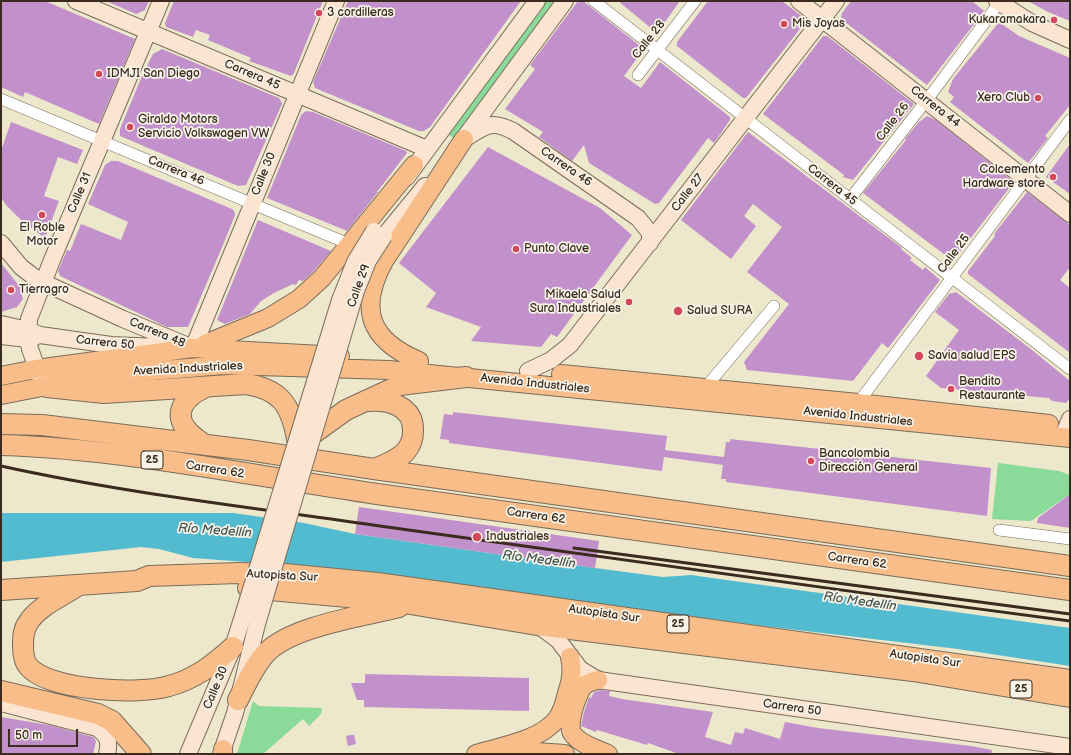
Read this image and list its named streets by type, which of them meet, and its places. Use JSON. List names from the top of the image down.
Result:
{
  "streets": {
    "highway": ["25", "Carrera 62", "Autopista Sur"],
    "main road": ["Avenida Industriales"],
    "street": [
      "Calle 28",
      "Carrera 45",
      "Carrera 44",
      "Calle 26",
      "Carrera 46",
      "Calle 30",
      "Calle 31",
      "Calle 27",
      "Calle 25",
      "Calle 29",
      "Carrera 48",
      "Carrera 50"
    ]
  },
  "crossings": [
    ["Calle 28", "Carrera 45"],
    ["Carrera 45", "Calle 26"],
    ["Carrera 45", "Calle 30"],
    ["Carrera 45", "Calle 31"],
    ["Carrera 45", "Calle 27"],
    ["Carrera 45", "Calle 25"],
    ["Carrera 45", "Calle 29"],
    ["Carrera 44", "Calle 26"],
    ["Carrera 44", "Calle 27"],
    ["Carrera 44", "Calle 25"],
    ["Carrera 46", "Calle 30"],
    ["Carrera 46", "Calle 31"],
    ["Carrera 46", "Calle 27"],
    ["Carrera 46", "Calle 29"],
    ["Calle 30", "Calle 29"],
    ["Calle 30", "Carrera 48"],
    ["Calle 30", "Carrera 50"],
    ["Calle 30", "Avenida Industriales"],
    ["Calle 31", "Carrera 48"],
    ["Calle 31", "Carrera 50"],
    ["Calle 31", "Avenida Industriales"],
    ["Calle 27", "Avenida Industriales"],
    ["Calle 25", "Avenida Industriales"],
    ["Carrera 48", "Carrera 50"],
    ["Carrera 48", "Avenida Industriales"],
    ["Carrera 50", "Avenida Industriales"],
    ["Carrera 50", "Autopista Sur"]
  ],
  "water": ["Río Medellín"],
  "places": [
    "3 cordilleras",
    "Kukaramakara",
    "Mis Joyas",
    "IDMJI San Diego",
    "Xero Club",
    "Giraldo Motors Servicio Volkswagen VW",
    "Colcemento Hardware store",
    "El Roble Motor",
    "Punto Clave",
    "Tierragro",
    "Mikaela Salud Sura Industriales",
    "Salud SURA",
    "Savia salud EPS",
    "Bendito Restaurante",
    "Bancolombia Dirección General",
    "Industriales"
  ],
  "scale_bar": "50 m"
}
